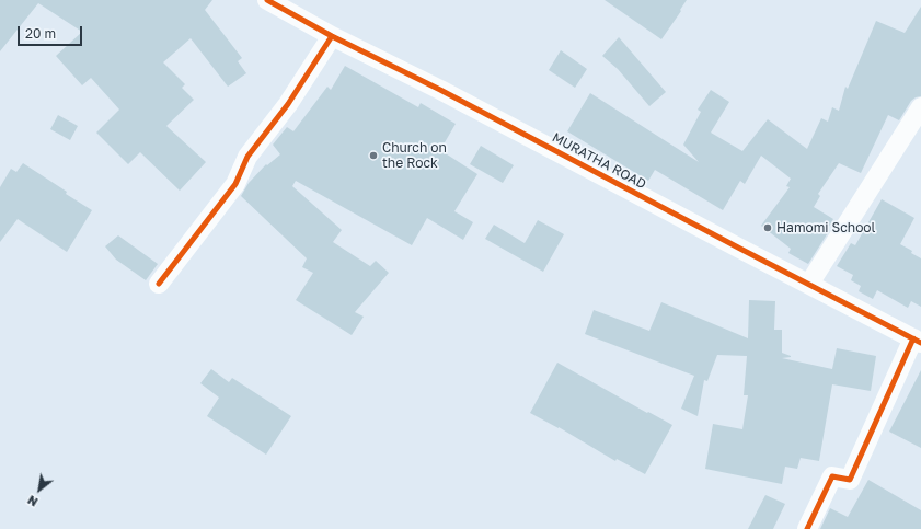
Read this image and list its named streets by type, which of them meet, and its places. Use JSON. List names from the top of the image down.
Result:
{
  "streets": {
    "street": ["MURATHA ROAD"]
  },
  "places": ["Church on the Rock", "Hamomi School"],
  "scale_bar": "20 m",
  "north": "bottom left"
}
